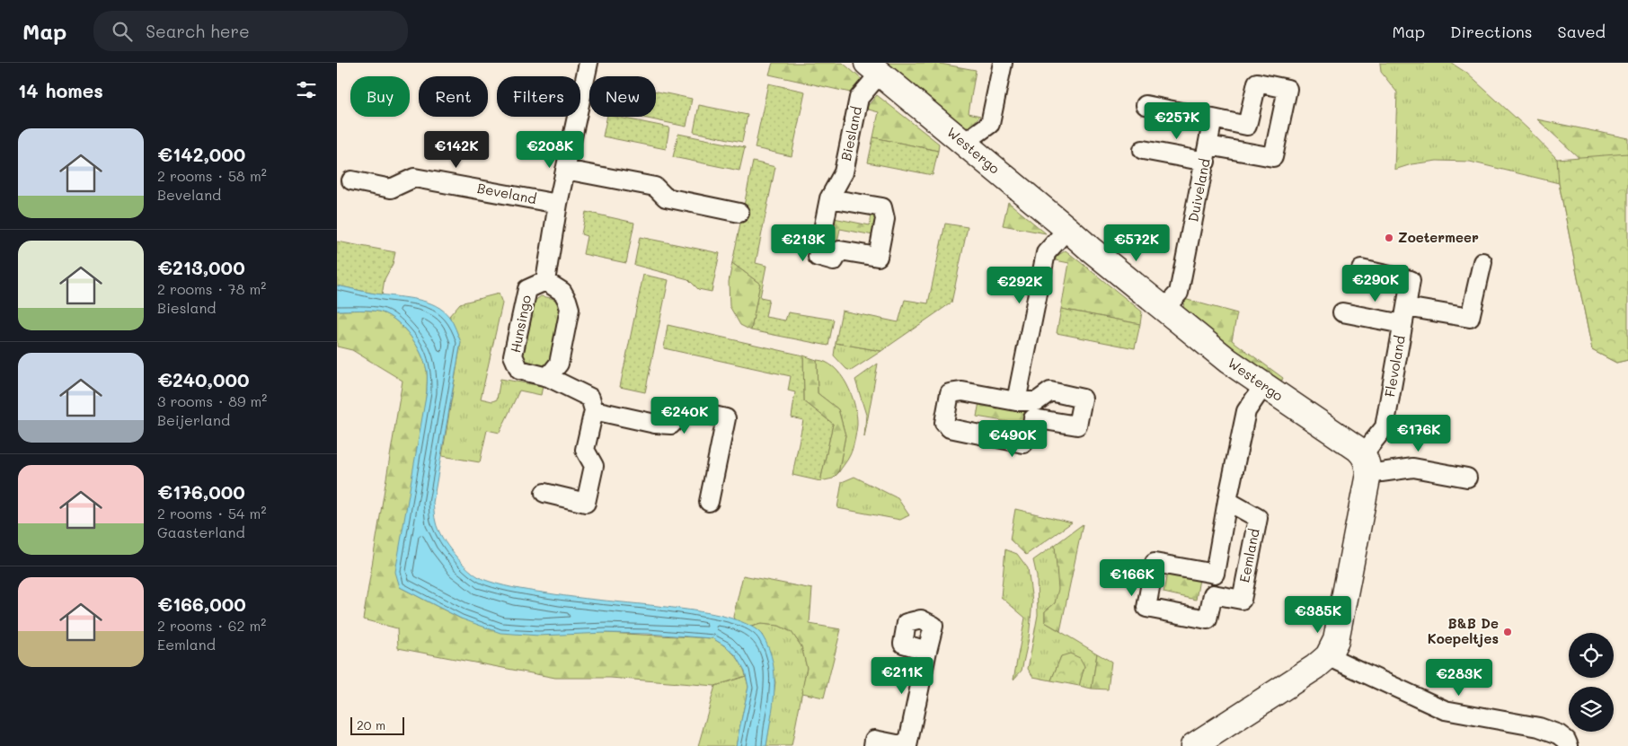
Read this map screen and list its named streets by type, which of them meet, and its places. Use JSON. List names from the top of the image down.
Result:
{
  "streets": {
    "street": [
      "Biesland",
      "Westergo",
      "Duiveland",
      "Beveland",
      "Hunsingo",
      "Flevoland",
      "Eemland"
    ]
  },
  "crossings": [
    ["Biesland", "Westergo"],
    ["Westergo", "Duiveland"],
    ["Westergo", "Flevoland"],
    ["Beveland", "Hunsingo"]
  ],
  "places": ["Zoetermeer", "B&B De Koepeltjes"],
  "scale_bar": "20 m",
  "page": {
    "header": "Map",
    "search": "Search here",
    "nav": ["Map", "Directions", "Saved"],
    "heading": "14 homes",
    "chip": [
      "Buy",
      "Rent",
      "Filters",
      "New"
    ],
    "price": [
      "€257K",
      "€142K",
      "€208K",
      "€213K",
      "€572K",
      "€290K",
      "€292K",
      "€240K",
      "€176K",
      "€490K",
      "€166K",
      "€385K",
      "€211K",
      "€283K"
    ],
    "list": [
      {
        "name": "€142,000",
        "note": "2 rooms · 58 m² · Beveland"
      },
      {
        "name": "€213,000",
        "note": "2 rooms · 78 m² · Biesland"
      },
      {
        "name": "€240,000",
        "note": "3 rooms · 89 m² · Beijerland"
      },
      {
        "name": "€176,000",
        "note": "2 rooms · 54 m² · Gaasterland"
      },
      {
        "name": "€166,000",
        "note": "2 rooms · 62 m² · Eemland"
      }
    ],
    "scale": "20 m"
  }
}
